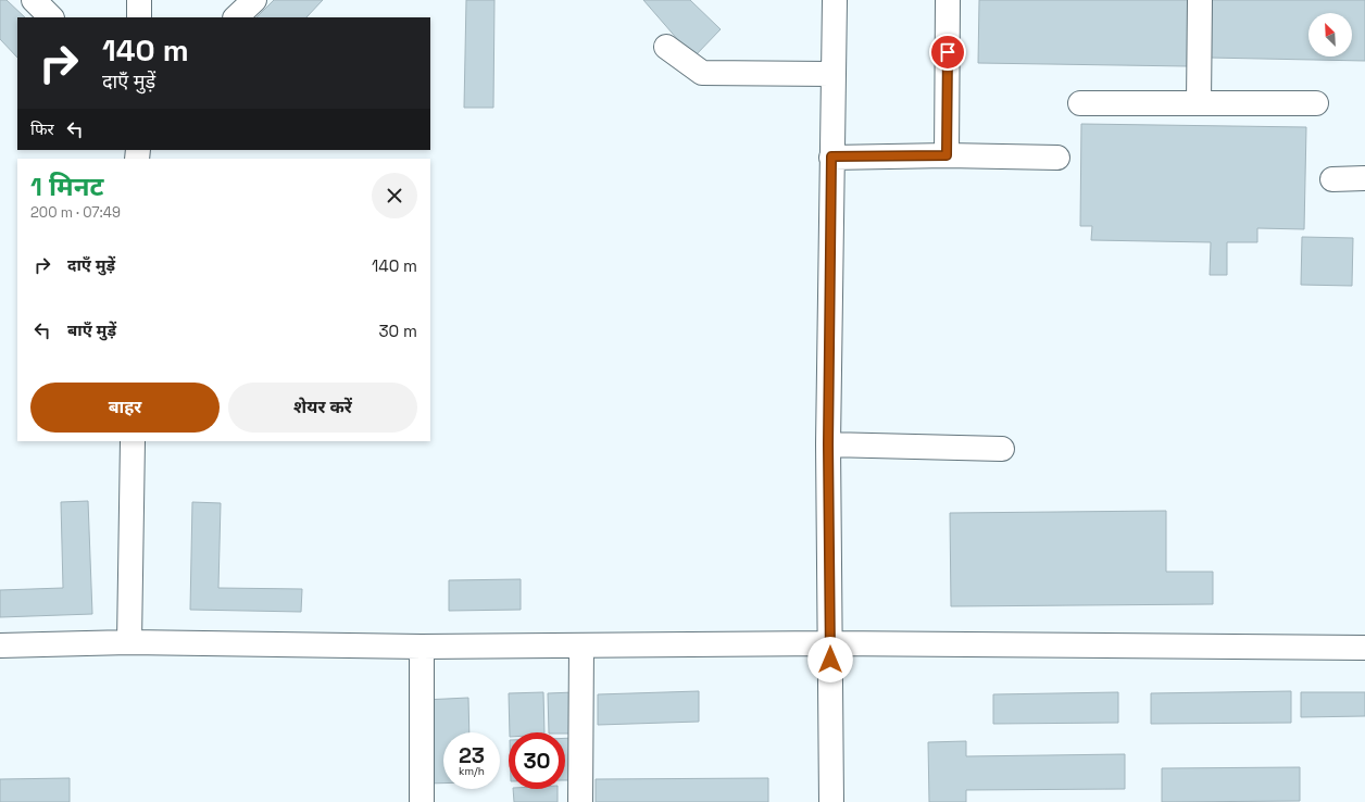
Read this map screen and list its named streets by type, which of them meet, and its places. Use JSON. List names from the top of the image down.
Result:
{
  "north": "top left",
  "page": {
    "turn": ["140 m", "दाएँ मुड़ें"],
    "then": "फिर",
    "heading": ["1 मिनट", "200 m · 07:49"],
    "list": [
      {
        "name": "दाएँ मुड़ें",
        "value": "140 m"
      },
      {
        "name": "बाएँ मुड़ें",
        "value": "30 m"
      }
    ],
    "buttons": ["बाहर", "शेयर करें"],
    "speed": "23 km/h",
    "limit": "30"
  }
}
